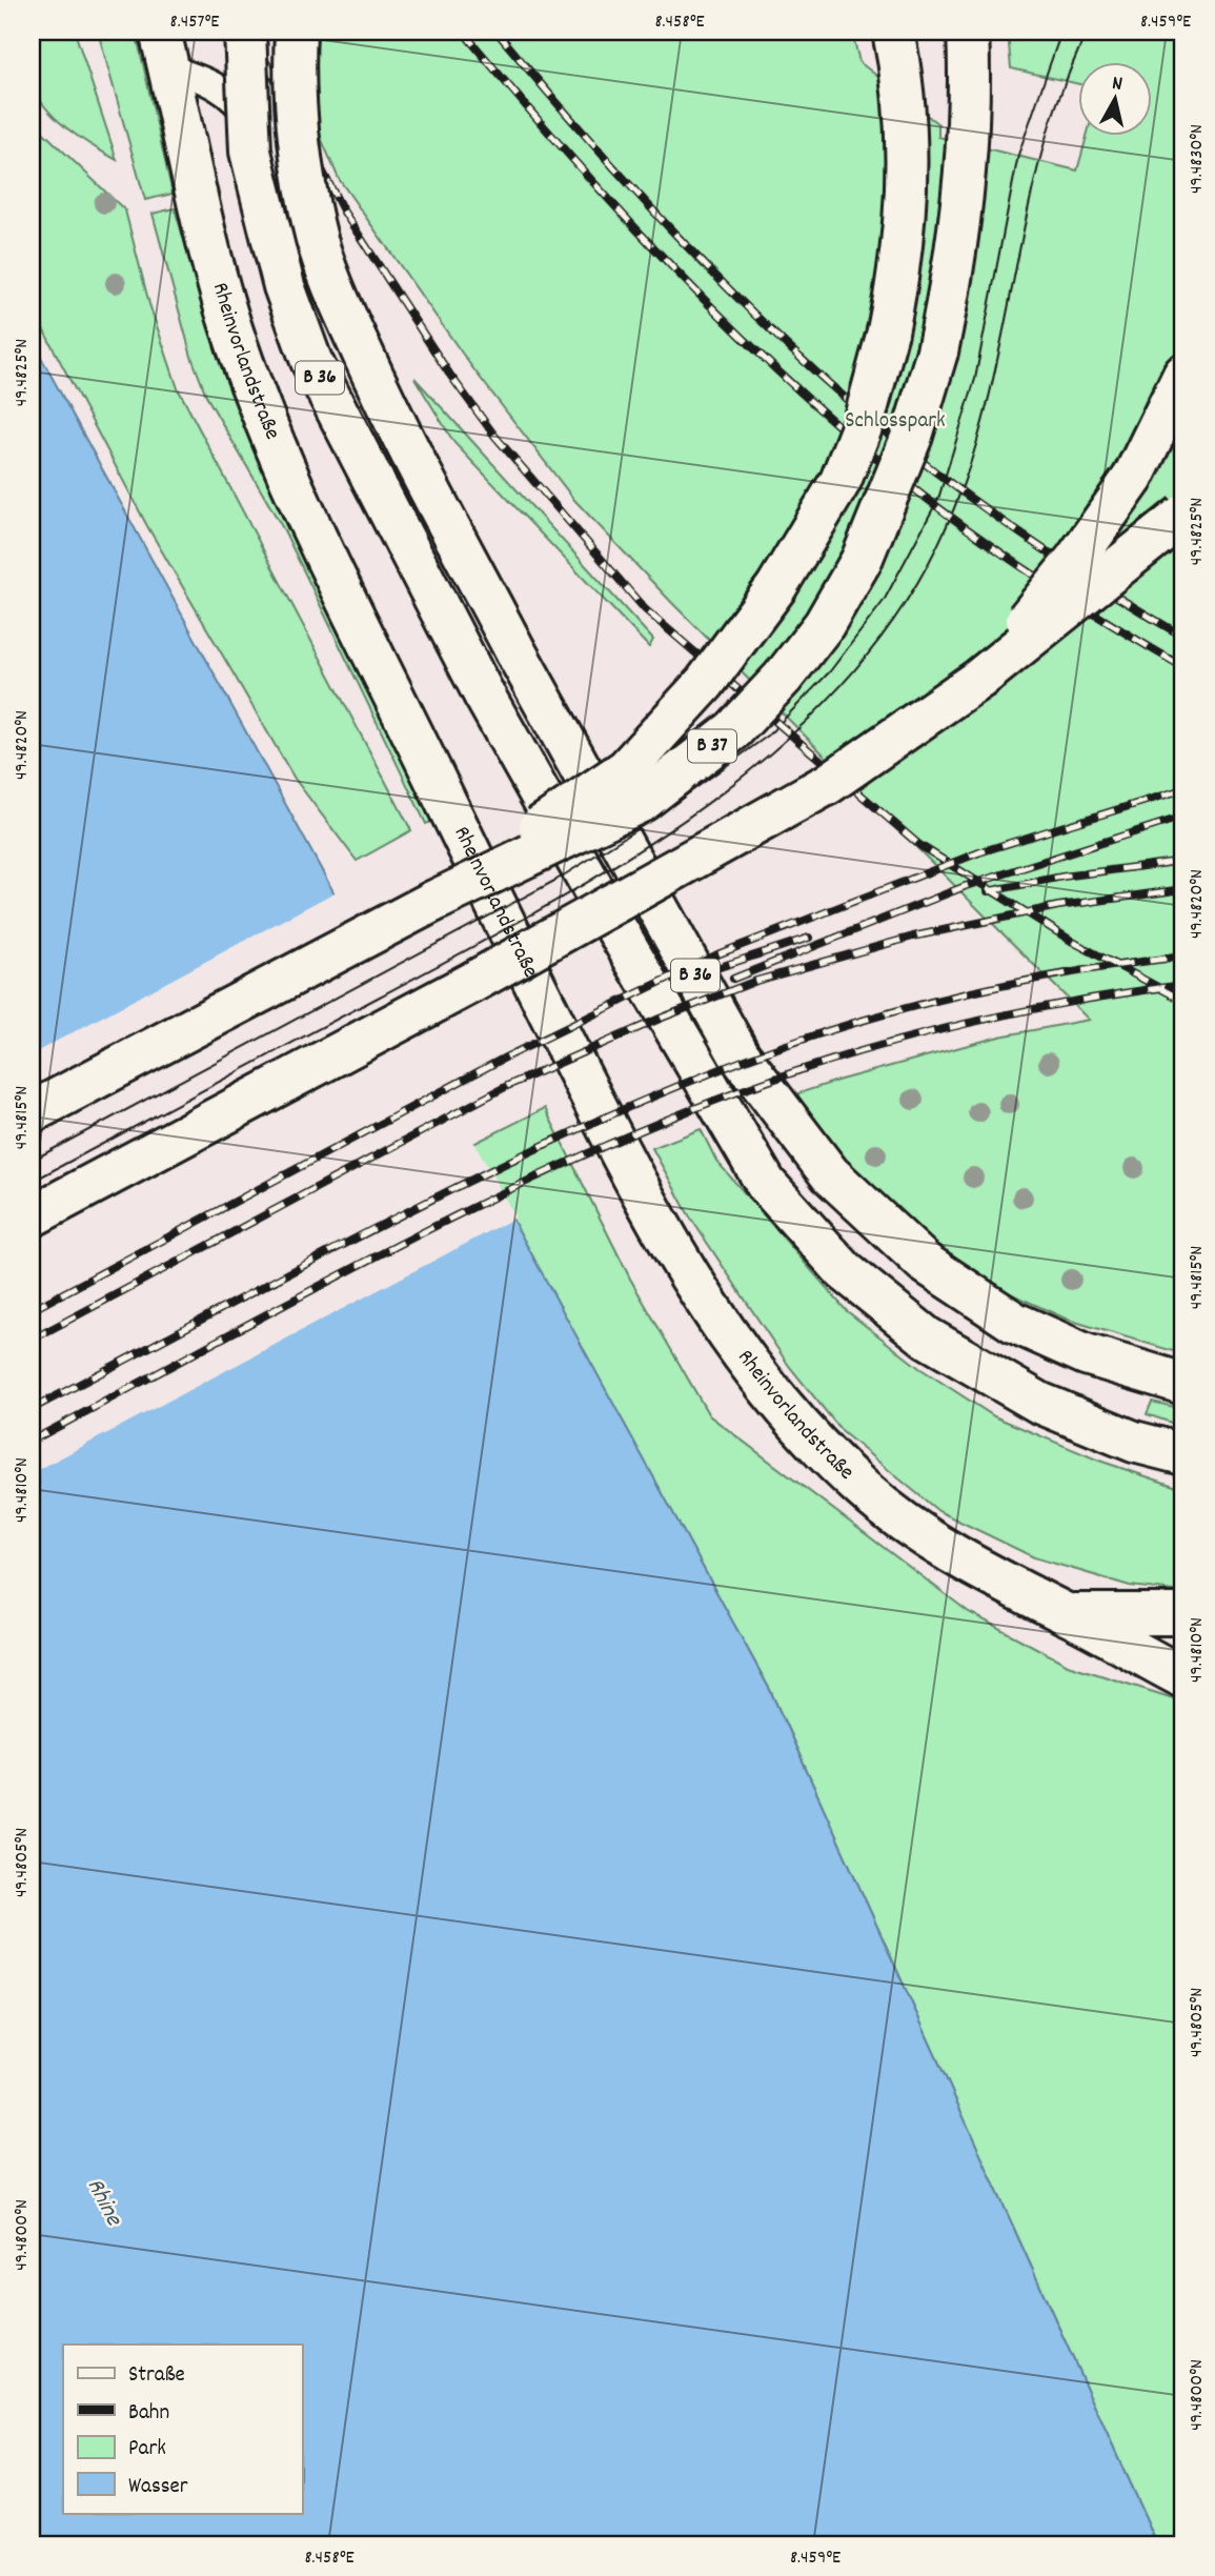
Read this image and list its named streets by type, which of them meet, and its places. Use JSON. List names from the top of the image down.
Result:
{
  "streets": {
    "main road": ["Rheinvorlandstraße", "B 36", "B 37"]
  },
  "water": ["Rhine"],
  "parks": ["Schlosspark"],
  "legend": [
    "Straße",
    "Bahn",
    "Park",
    "Wasser"
  ],
  "north": "top",
  "coordinates": [
    "8.457°E",
    "8.458°E",
    "8.459°E",
    "49.4830°N",
    "49.4825°N",
    "49.4820°N",
    "49.4815°N",
    "49.4810°N",
    "49.4805°N",
    "49.4800°N"
  ]
}
